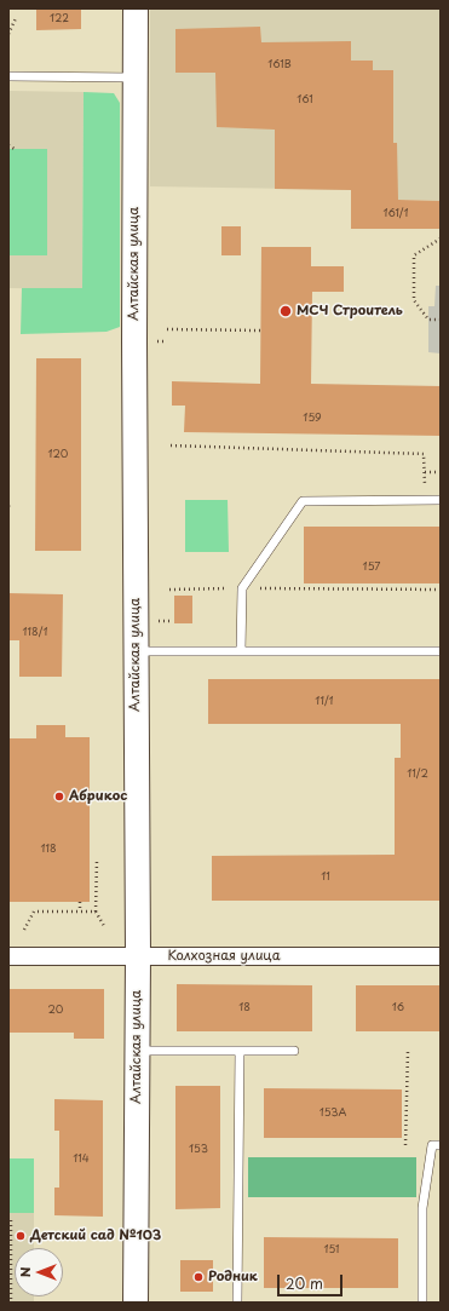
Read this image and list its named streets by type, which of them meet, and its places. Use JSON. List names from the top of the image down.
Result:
{
  "streets": {
    "main road": ["Алтайская улица"],
    "street": ["Колхозная улица"]
  },
  "crossings": [
    ["Алтайская улица", "Колхозная улица"]
  ],
  "places": [
    "МСЧ Строитель",
    "Абрикос",
    "Детский сад №103",
    "Родник"
  ],
  "house_numbers": [
    "122",
    "161В",
    "161",
    "161/1",
    "159",
    "120",
    "157",
    "118/1",
    "11/1",
    "11/2",
    "118",
    "11",
    "18",
    "16",
    "20",
    "153А",
    "153",
    "114",
    "151"
  ],
  "scale_bar": "20 m",
  "north": "left"
}
